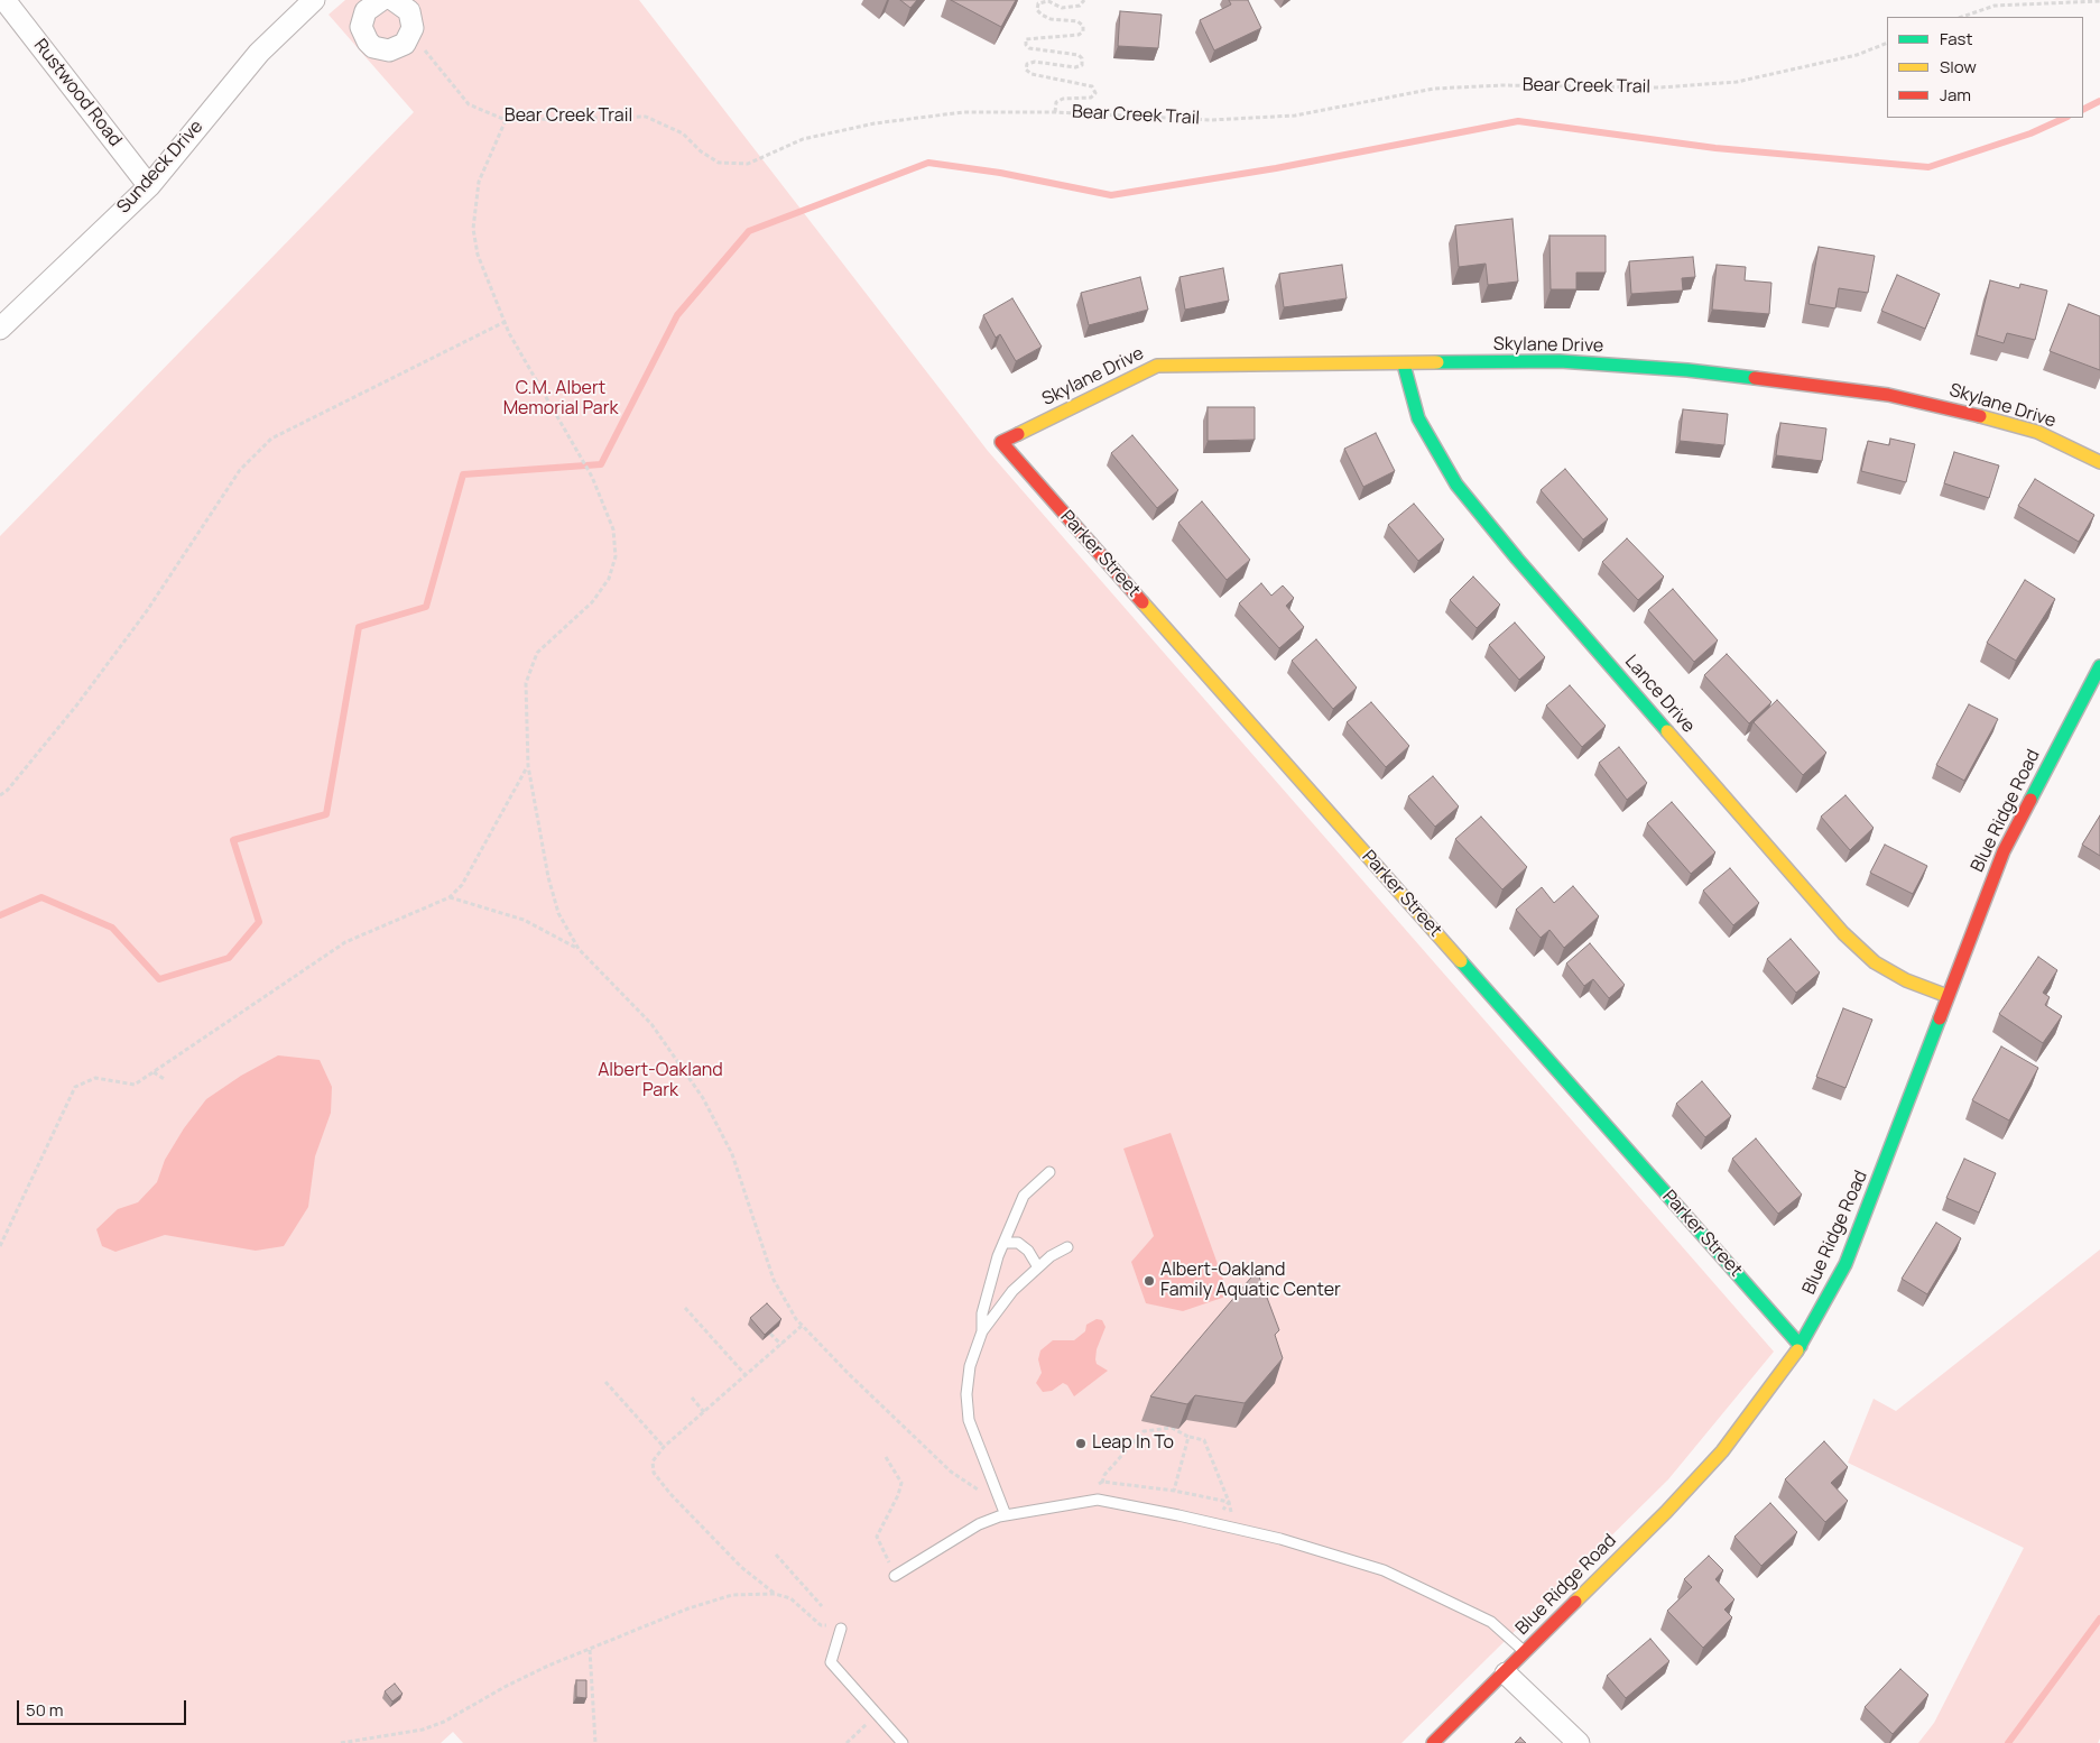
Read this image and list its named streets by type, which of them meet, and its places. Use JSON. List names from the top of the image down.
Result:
{
  "streets": {
    "street": [
      "Rustwood Road",
      "Sundeck Drive",
      "Skylane Drive",
      "Parker Street",
      "Lance Drive",
      "Blue Ridge Road"
    ],
    "path": ["Bear Creek Trail"]
  },
  "crossings": [
    ["Rustwood Road", "Sundeck Drive"],
    ["Skylane Drive", "Parker Street"],
    ["Skylane Drive", "Lance Drive"],
    ["Parker Street", "Blue Ridge Road"],
    ["Lance Drive", "Blue Ridge Road"]
  ],
  "parks": ["C.M. Albert Memorial Park", "Albert-Oakland Park"],
  "places": ["Albert-Oakland Family Aquatic Center", "Leap In To"],
  "legend": ["Fast", "Slow", "Jam"],
  "scale_bar": "50 m"
}
